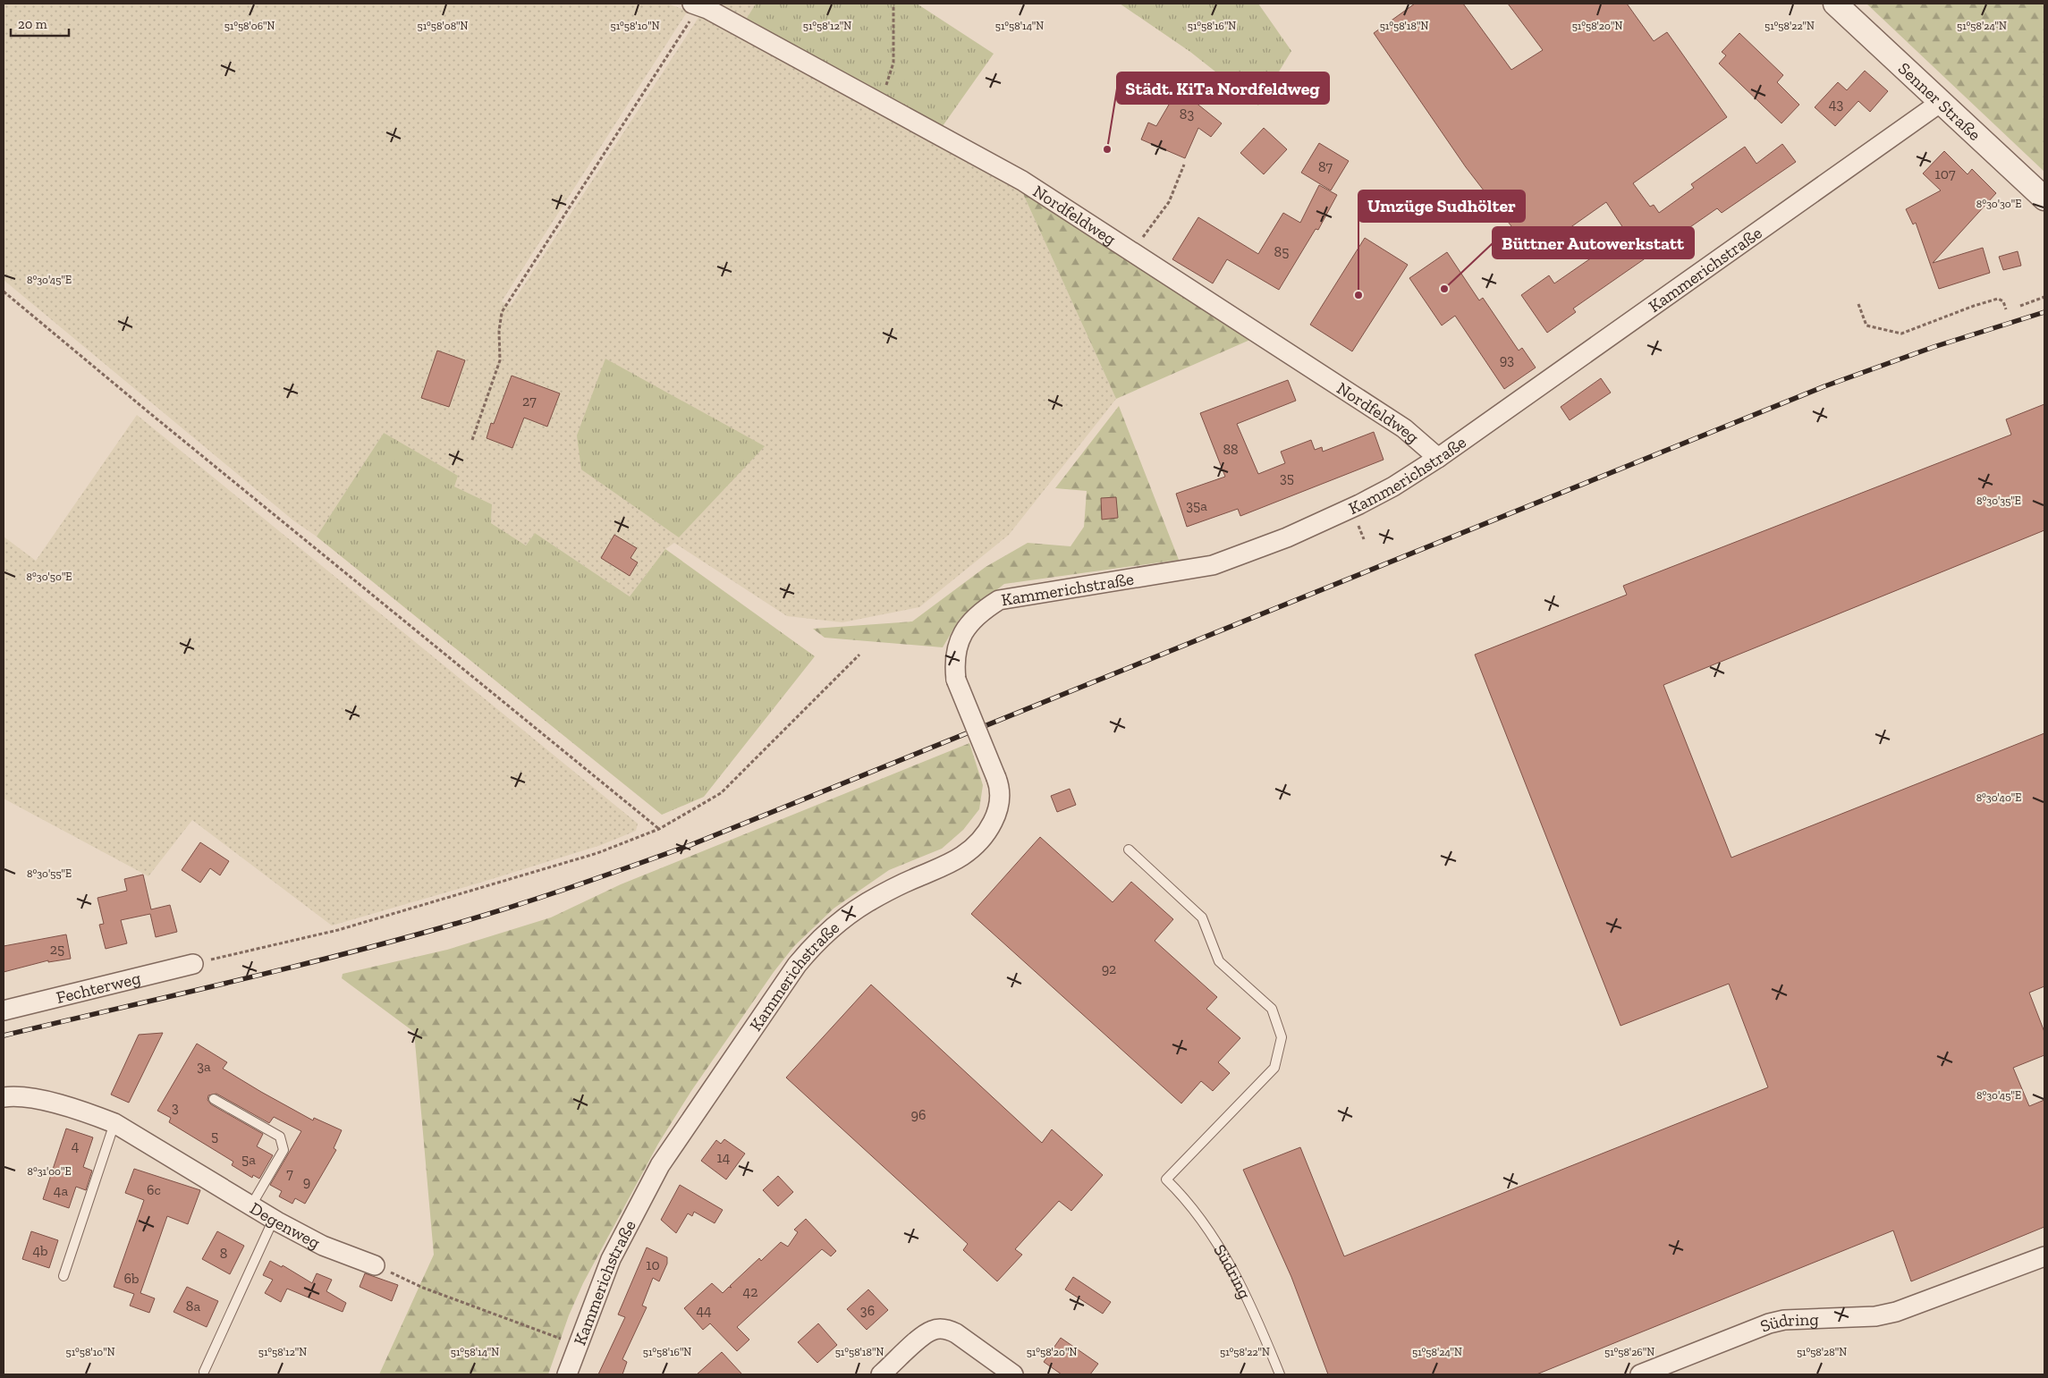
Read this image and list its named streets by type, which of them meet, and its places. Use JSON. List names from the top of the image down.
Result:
{
  "streets": {
    "street": [
      "Senner Straße",
      "Nordfeldweg",
      "Kammerichstraße",
      "Fechterweg",
      "Degenweg",
      "Südring"
    ]
  },
  "crossings": [
    ["Senner Straße", "Kammerichstraße"],
    ["Nordfeldweg", "Kammerichstraße"]
  ],
  "places": ["Städt. KiTa Nordfeldweg", "Büttner Autowerkstatt", "Umzüge Sudhölter"],
  "house_numbers": [
    "43",
    "83",
    "87",
    "107",
    "85",
    "93",
    "27",
    "88",
    "35",
    "35a",
    "25",
    "92",
    "3a",
    "3",
    "96",
    "5",
    "4",
    "14",
    "5a",
    "7",
    "9",
    "6c",
    "4a",
    "4b",
    "8",
    "10",
    "6b",
    "42",
    "8a",
    "44",
    "36"
  ],
  "scale_bar": "20 m",
  "coordinates": [
    "51°58'06\"N",
    "51°58'08\"N",
    "51°58'10\"N",
    "51°58'12\"N",
    "51°58'14\"N",
    "51°58'16\"N",
    "51°58'18\"N",
    "51°58'20\"N",
    "51°58'22\"N",
    "51°58'24\"N",
    "8°30'30\"E",
    "8°30'45\"E",
    "8°30'35\"E",
    "8°30'50\"E",
    "8°30'40\"E",
    "8°30'55\"E",
    "8°31'00\"E",
    "51°58'26\"N",
    "51°58'28\"N"
  ]
}
